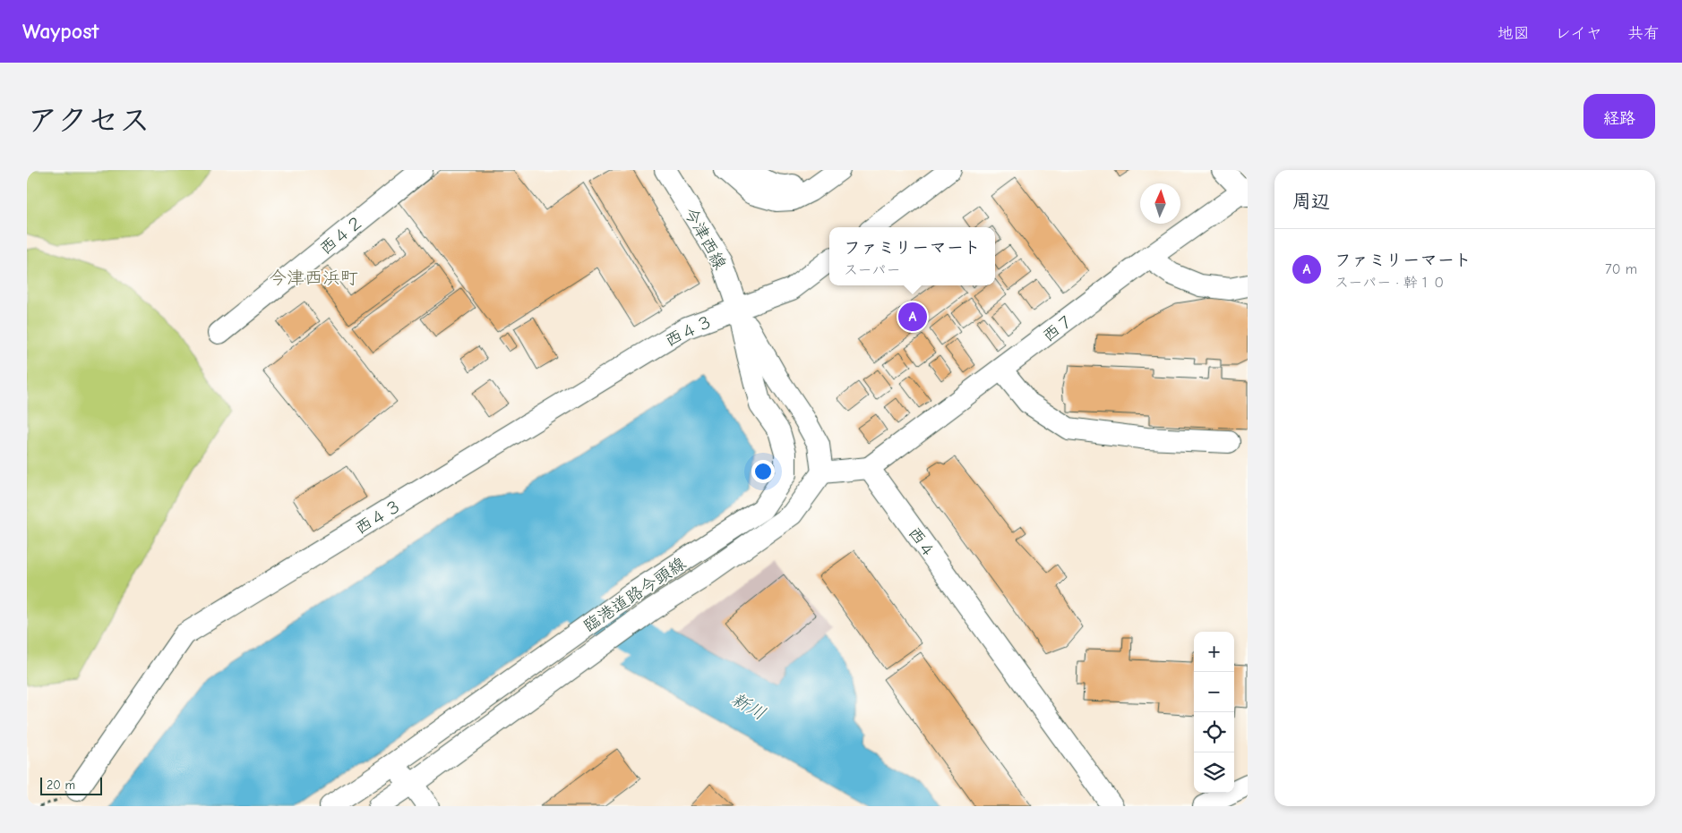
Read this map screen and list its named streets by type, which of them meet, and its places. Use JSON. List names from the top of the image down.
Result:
{
  "streets": {
    "street": [
      "西４２",
      "今津西線",
      "西７",
      "西４３",
      "西４",
      "臨港道路今頭線"
    ]
  },
  "crossings": [
    ["今津西線", "西４３"],
    ["今津西線", "臨港道路今頭線"],
    ["西７", "西４"],
    ["西４３", "臨港道路今頭線"]
  ],
  "districts": ["今津西浜町"],
  "water": ["新川"],
  "scale_bar": "20 m",
  "north": "top",
  "page": {
    "header": "Waypost",
    "nav": ["地図", "レイヤ", "共有"],
    "title": "アクセス",
    "buttons": "経路",
    "heading": "周辺",
    "popup": ["ファミリーマート", "スーパー"],
    "list": [
      {
        "mark": "A",
        "name": "ファミリーマート",
        "note": "スーパー · 幹１０",
        "value": "70 m"
      }
    ],
    "pins": "A",
    "map_buttons": ["+", "−"],
    "scale": "20 m"
  }
}
